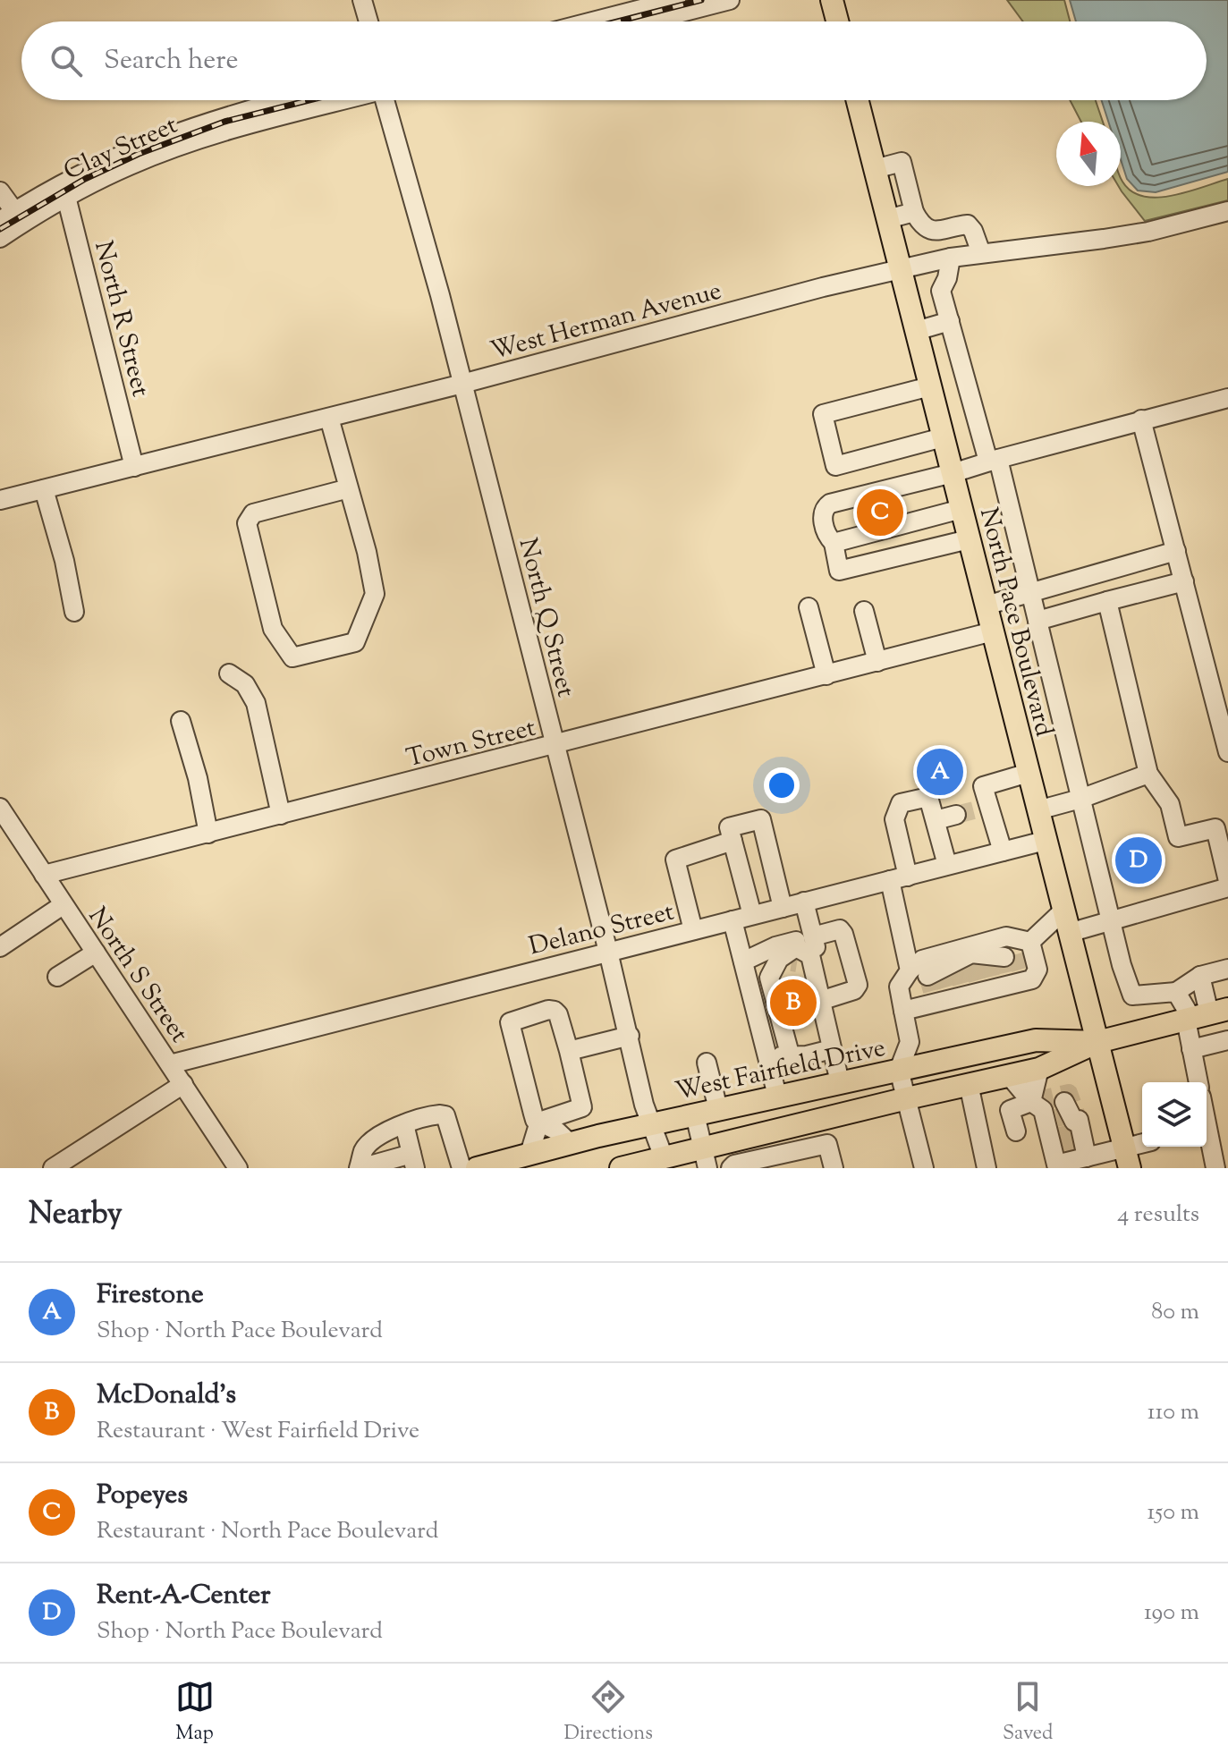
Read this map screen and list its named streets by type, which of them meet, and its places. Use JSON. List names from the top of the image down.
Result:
{
  "streets": {
    "main road": ["North Pace Boulevard", "West Fairfield Drive"],
    "street": [
      "Clay Street",
      "North R Street",
      "West Herman Avenue",
      "North Q Street",
      "Town Street",
      "Delano Street",
      "North S Street"
    ]
  },
  "crossings": [
    ["Clay Street", "North R Street"],
    ["North R Street", "West Herman Avenue"],
    ["West Herman Avenue", "North Q Street"],
    ["West Herman Avenue", "North Pace Boulevard"],
    ["North Q Street", "Town Street"],
    ["North Q Street", "Delano Street"],
    ["North Q Street", "West Fairfield Drive"],
    ["North Pace Boulevard", "Town Street"],
    ["North Pace Boulevard", "Delano Street"],
    ["North Pace Boulevard", "West Fairfield Drive"],
    ["Town Street", "North S Street"],
    ["Delano Street", "North S Street"]
  ],
  "north": "top",
  "page": {
    "search": "Search here",
    "pins": [
      "C",
      "A",
      "D",
      "B"
    ],
    "heading": ["Nearby", "4 results"],
    "list": [
      {
        "mark": "A",
        "name": "Firestone",
        "note": "Shop · North Pace Boulevard",
        "value": "80 m"
      },
      {
        "mark": "B",
        "name": "McDonald's",
        "note": "Restaurant · West Fairfield Drive",
        "value": "110 m"
      },
      {
        "mark": "C",
        "name": "Popeyes",
        "note": "Restaurant · North Pace Boulevard",
        "value": "150 m"
      },
      {
        "mark": "D",
        "name": "Rent-A-Center",
        "note": "Shop · North Pace Boulevard",
        "value": "190 m"
      }
    ],
    "nav": ["Map", "Directions", "Saved"]
  }
}
